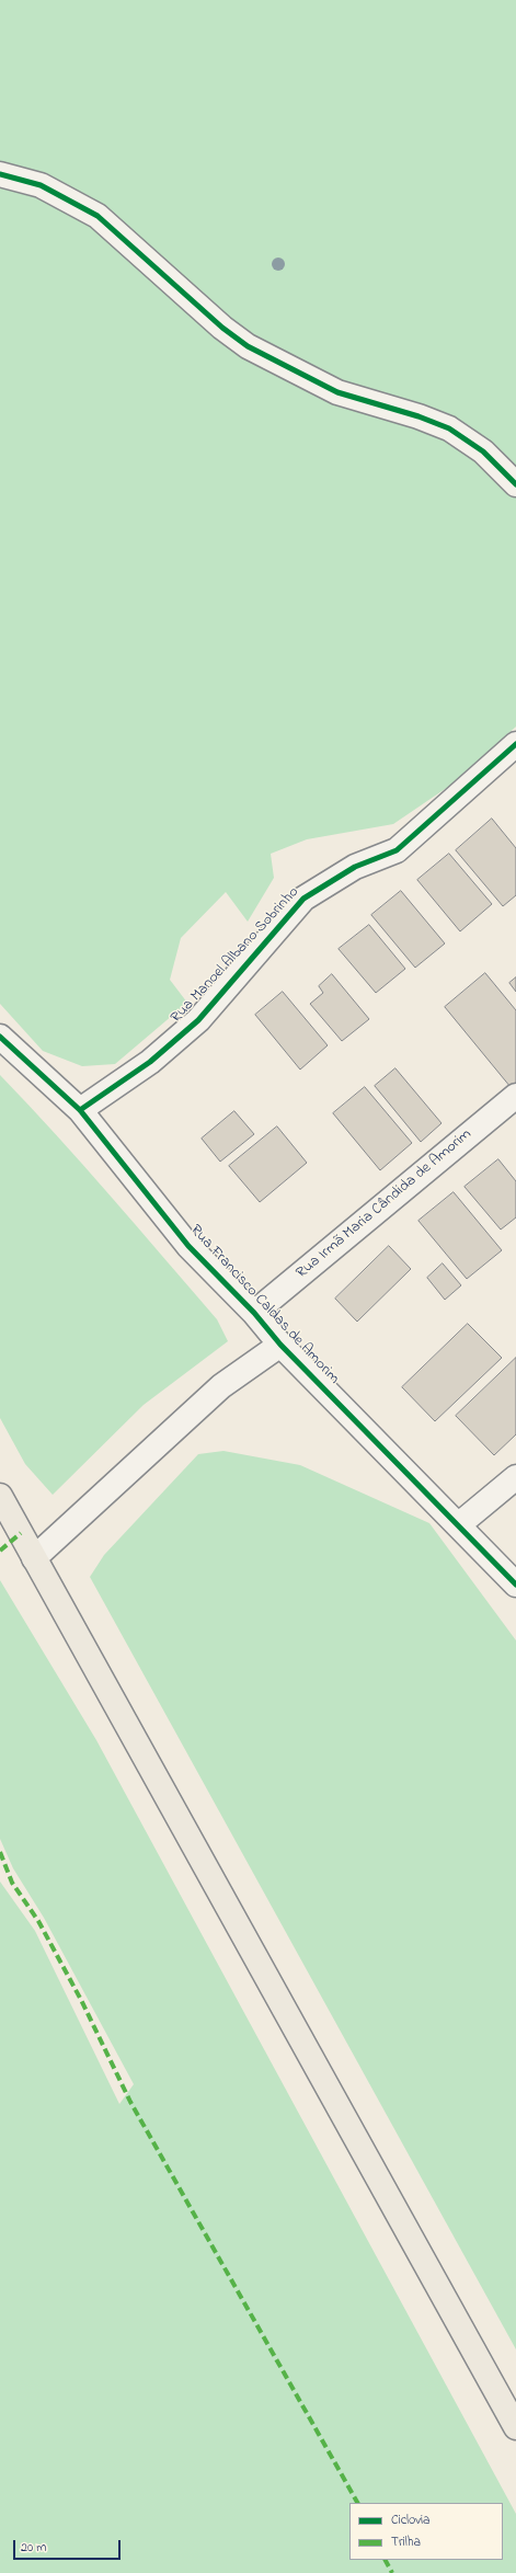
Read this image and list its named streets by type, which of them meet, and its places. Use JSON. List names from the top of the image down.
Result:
{
  "streets": {
    "street": ["Rua Manoel Albano Sobrinho", "Rua Irmã Maria Cândida de Amorim", "Rua Francisco Caldas de Amorim"]
  },
  "crossings": [
    ["Rua Manoel Albano Sobrinho", "Rua Francisco Caldas de Amorim"],
    ["Rua Irmã Maria Cândida de Amorim", "Rua Francisco Caldas de Amorim"]
  ],
  "legend": ["Ciclovia", "Trilha"],
  "scale_bar": "20 m"
}
